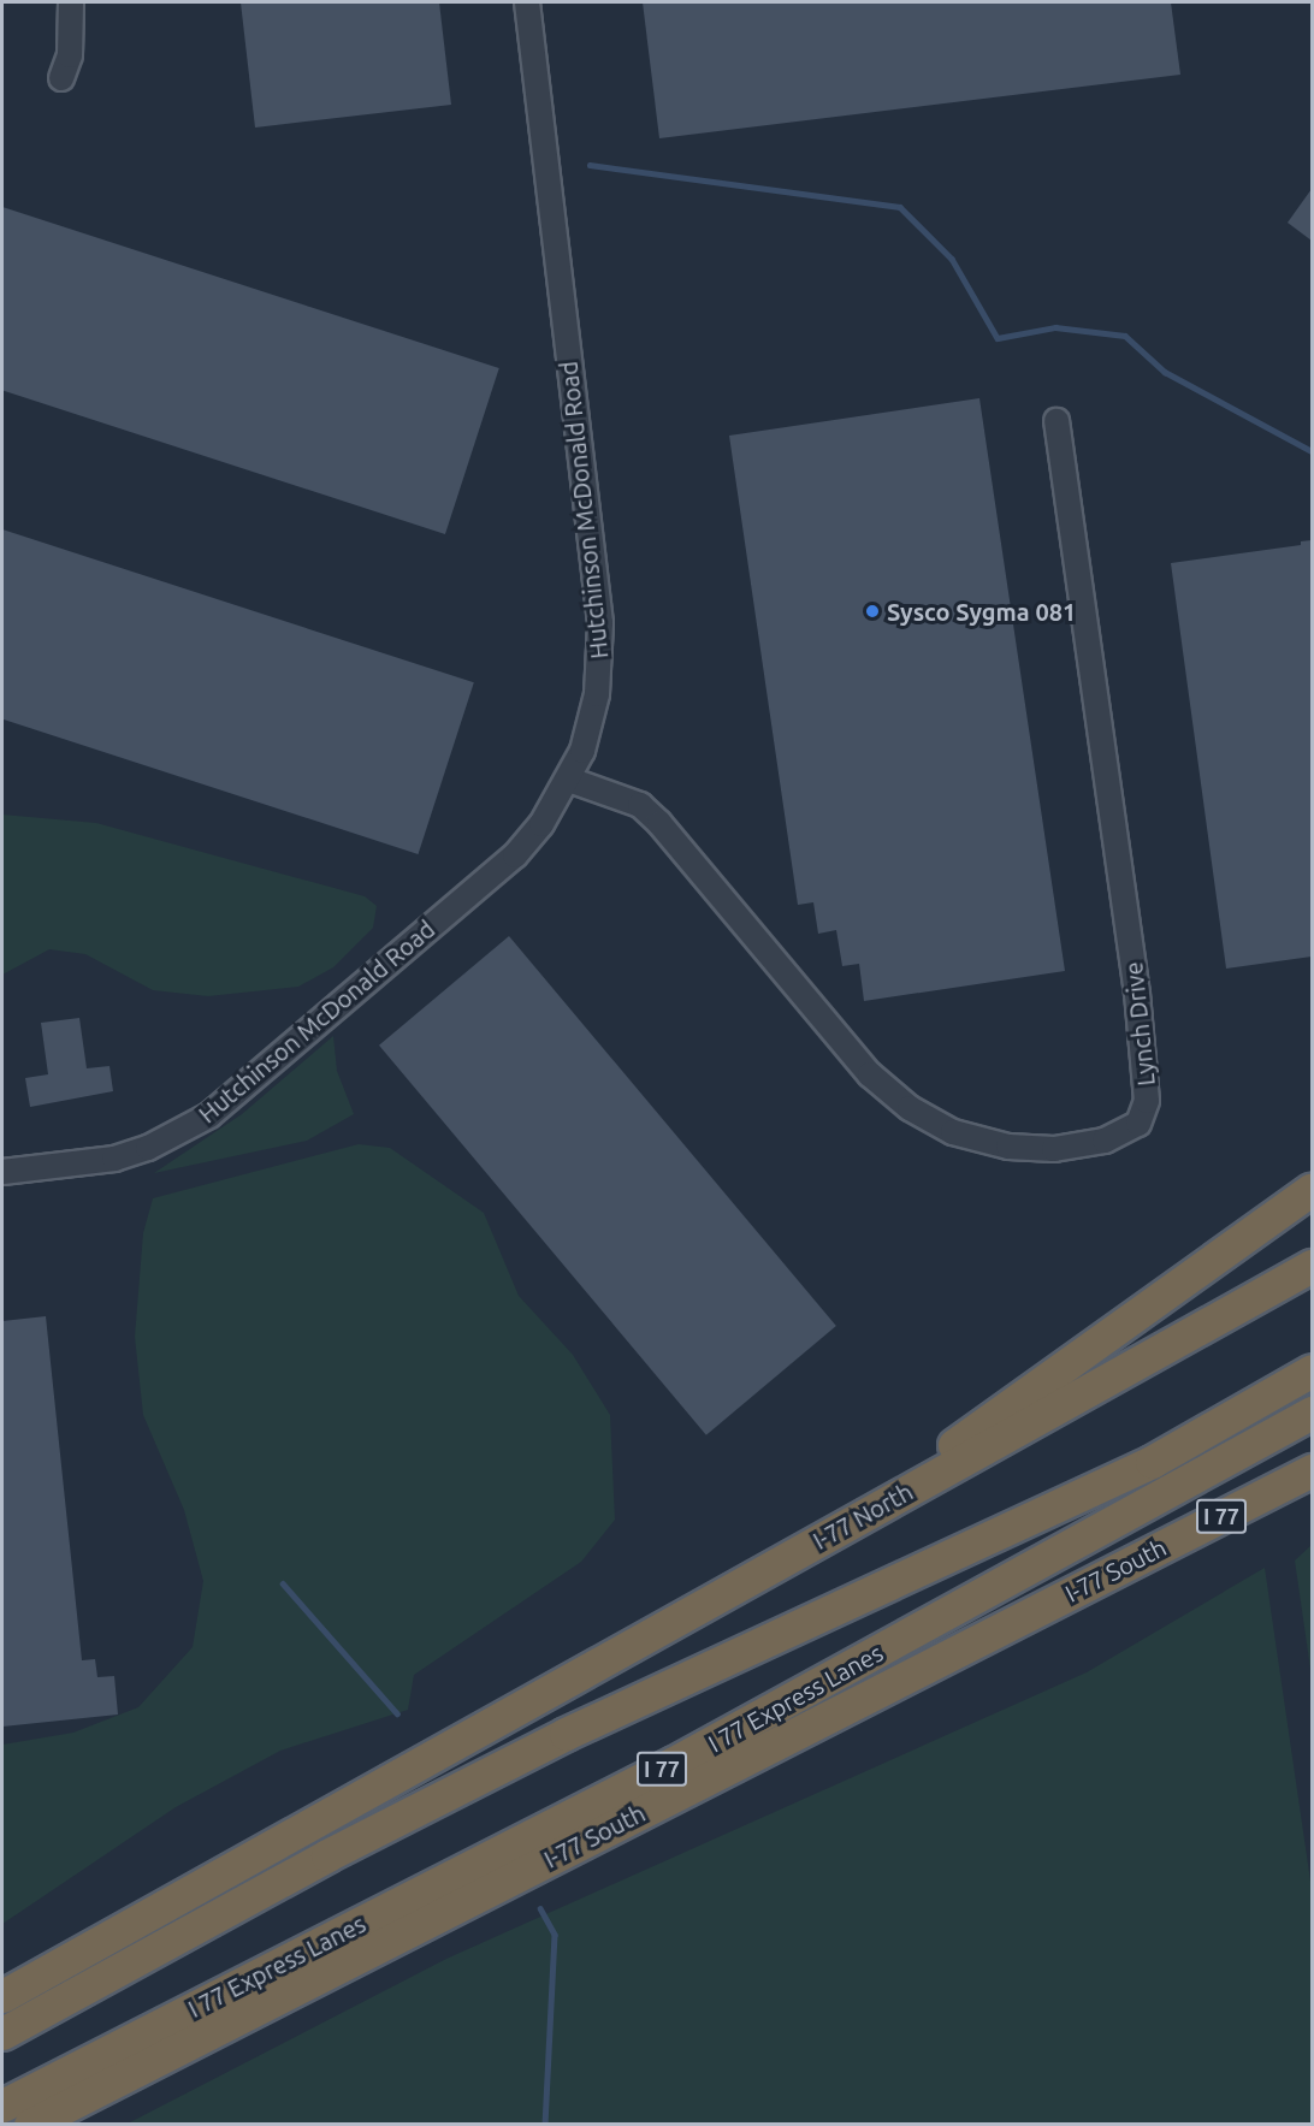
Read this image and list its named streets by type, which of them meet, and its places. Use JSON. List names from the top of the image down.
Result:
{
  "streets": {
    "highway": [
      "I-77 North",
      "I 77",
      "I-77 South",
      "I 77 Express Lanes"
    ],
    "street": ["Hutchinson McDonald Road", "Lynch Drive"]
  },
  "crossings": [
    ["Hutchinson McDonald Road", "Lynch Drive"]
  ],
  "places": ["Sysco Sygma 081"]
}
